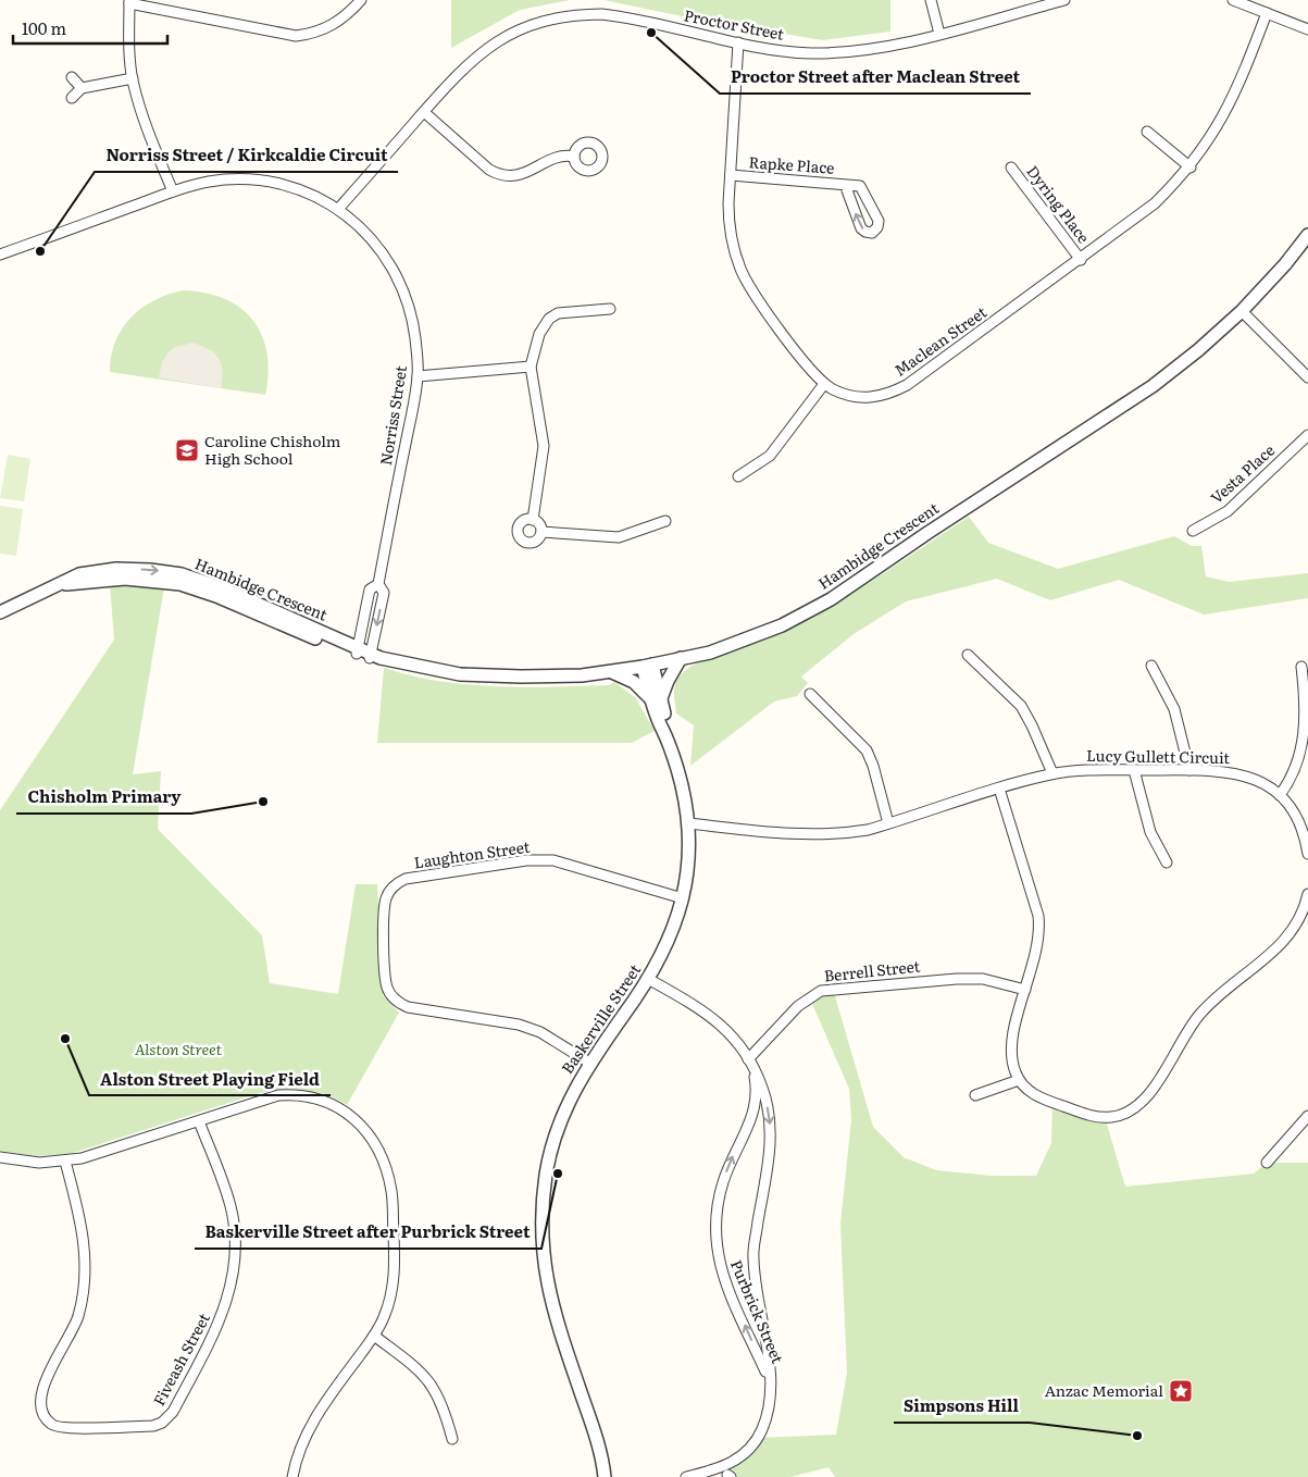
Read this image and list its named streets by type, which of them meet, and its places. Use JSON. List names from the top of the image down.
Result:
{
  "streets": {
    "street": [
      "Proctor Street",
      "Rapke Place",
      "Dyring Place",
      "Maclean Street",
      "Norriss Street",
      "Vesta Place",
      "Hambidge Crescent",
      "Lucy Gullett Circuit",
      "Laughton Street",
      "Berrell Street",
      "Baskerville Street",
      "Purbrick Street",
      "Fiveash Street"
    ]
  },
  "crossings": [
    ["Proctor Street", "Maclean Street"],
    ["Proctor Street", "Norriss Street"],
    ["Rapke Place", "Maclean Street"],
    ["Dyring Place", "Maclean Street"],
    ["Norriss Street", "Hambidge Crescent"],
    ["Hambidge Crescent", "Baskerville Street"],
    ["Lucy Gullett Circuit", "Baskerville Street"],
    ["Laughton Street", "Baskerville Street"],
    ["Berrell Street", "Purbrick Street"],
    ["Baskerville Street", "Purbrick Street"]
  ],
  "parks": ["Alston Street"],
  "places": {
    "other": [
      "Proctor Street after Maclean Street",
      "Norriss Street / Kirkcaldie Circuit",
      "Chisholm Primary",
      "Alston Street Playing Field",
      "Baskerville Street after Purbrick Street",
      "Simpsons Hill"
    ],
    "school or university": ["Caroline Chisholm High School"],
    "place": ["Anzac Memorial"]
  },
  "scale_bar": "100 m"
}
